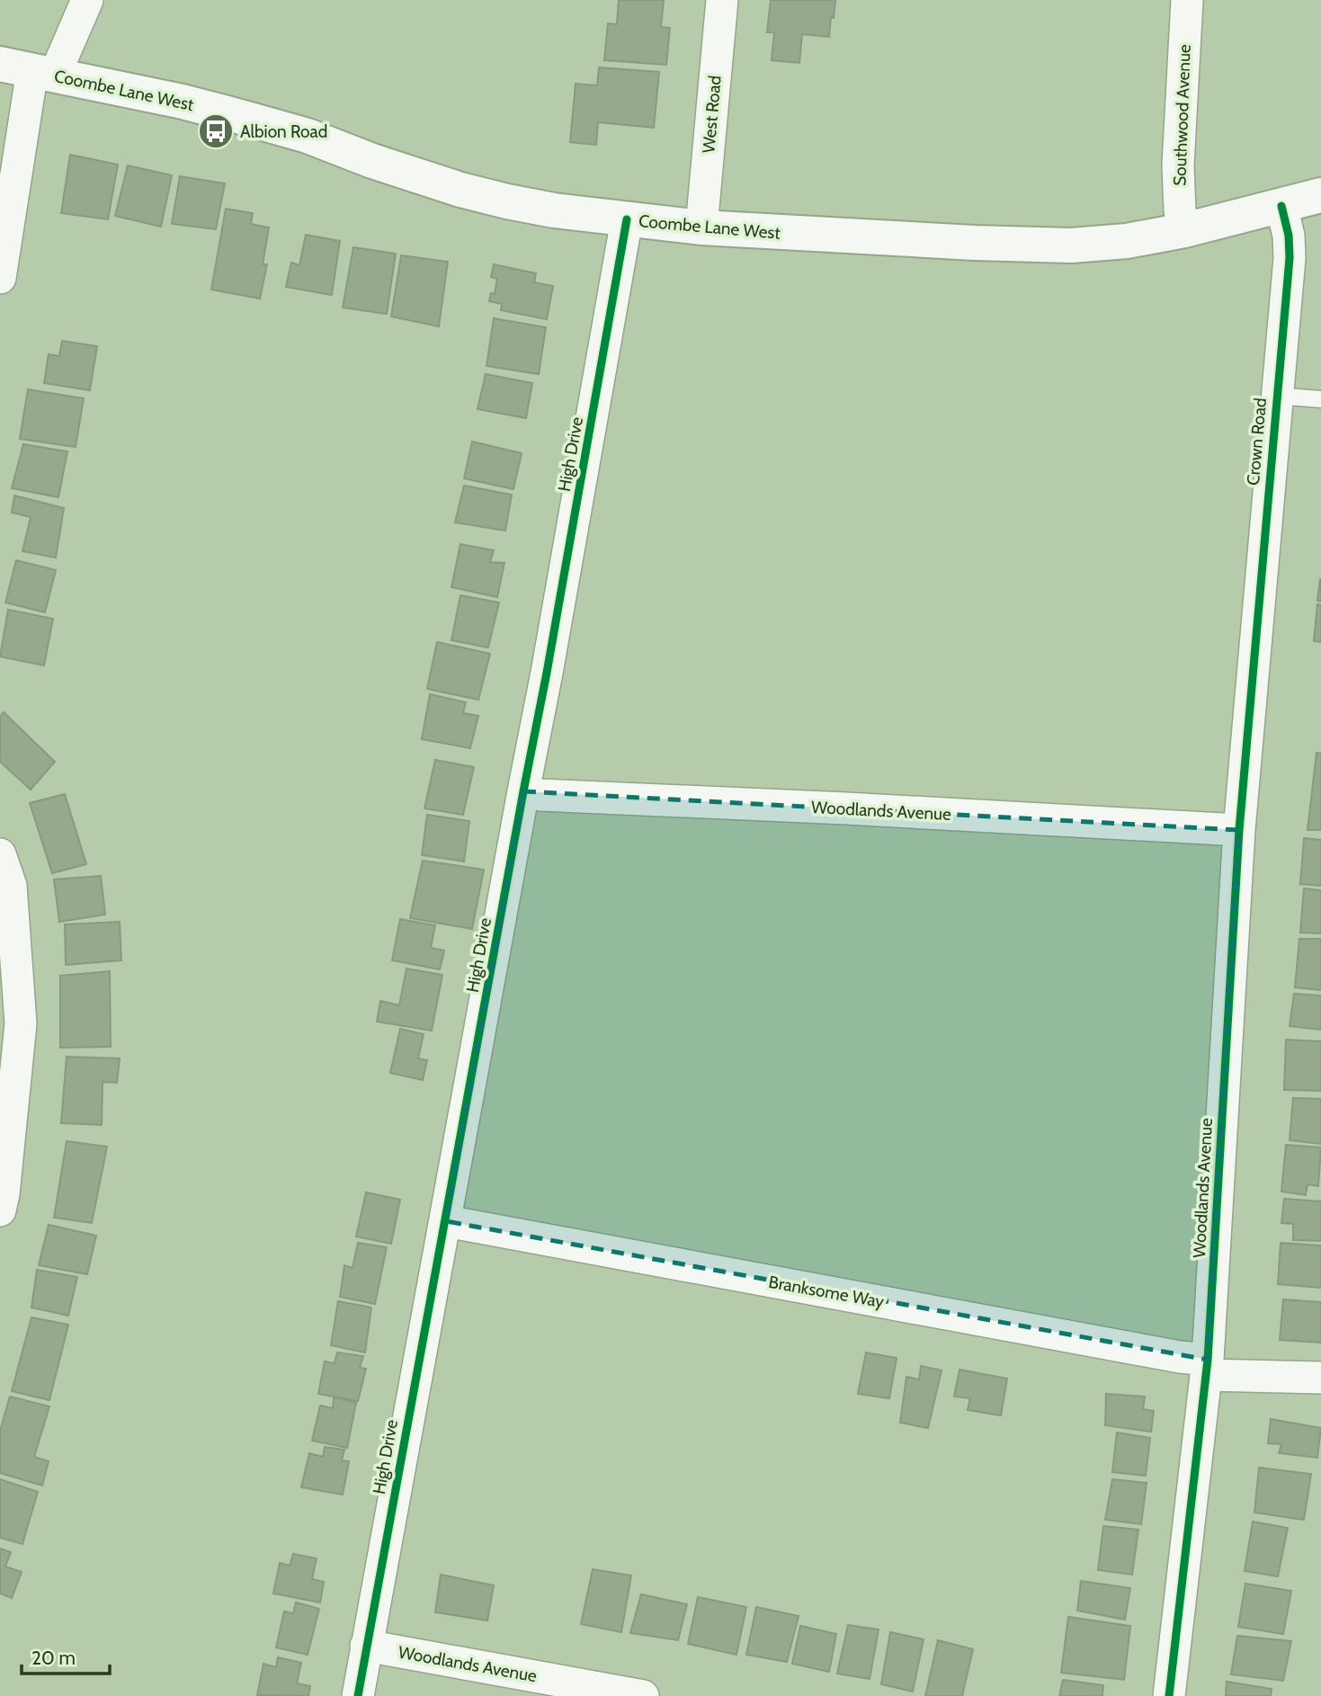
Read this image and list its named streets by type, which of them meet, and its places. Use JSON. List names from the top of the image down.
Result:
{
  "streets": {
    "main road": ["Coombe Lane West"],
    "street": [
      "West Road",
      "Southwood Avenue",
      "Crown Road",
      "High Drive",
      "Woodlands Avenue",
      "Branksome Way"
    ]
  },
  "crossings": [
    ["Coombe Lane West", "West Road"],
    ["Coombe Lane West", "Southwood Avenue"],
    ["Coombe Lane West", "Crown Road"],
    ["Coombe Lane West", "High Drive"],
    ["Crown Road", "Woodlands Avenue"],
    ["High Drive", "Woodlands Avenue"],
    ["High Drive", "Branksome Way"],
    ["Woodlands Avenue", "Branksome Way"]
  ],
  "places": {
    "bus stop": ["Albion Road"]
  },
  "scale_bar": "20 m"
}
